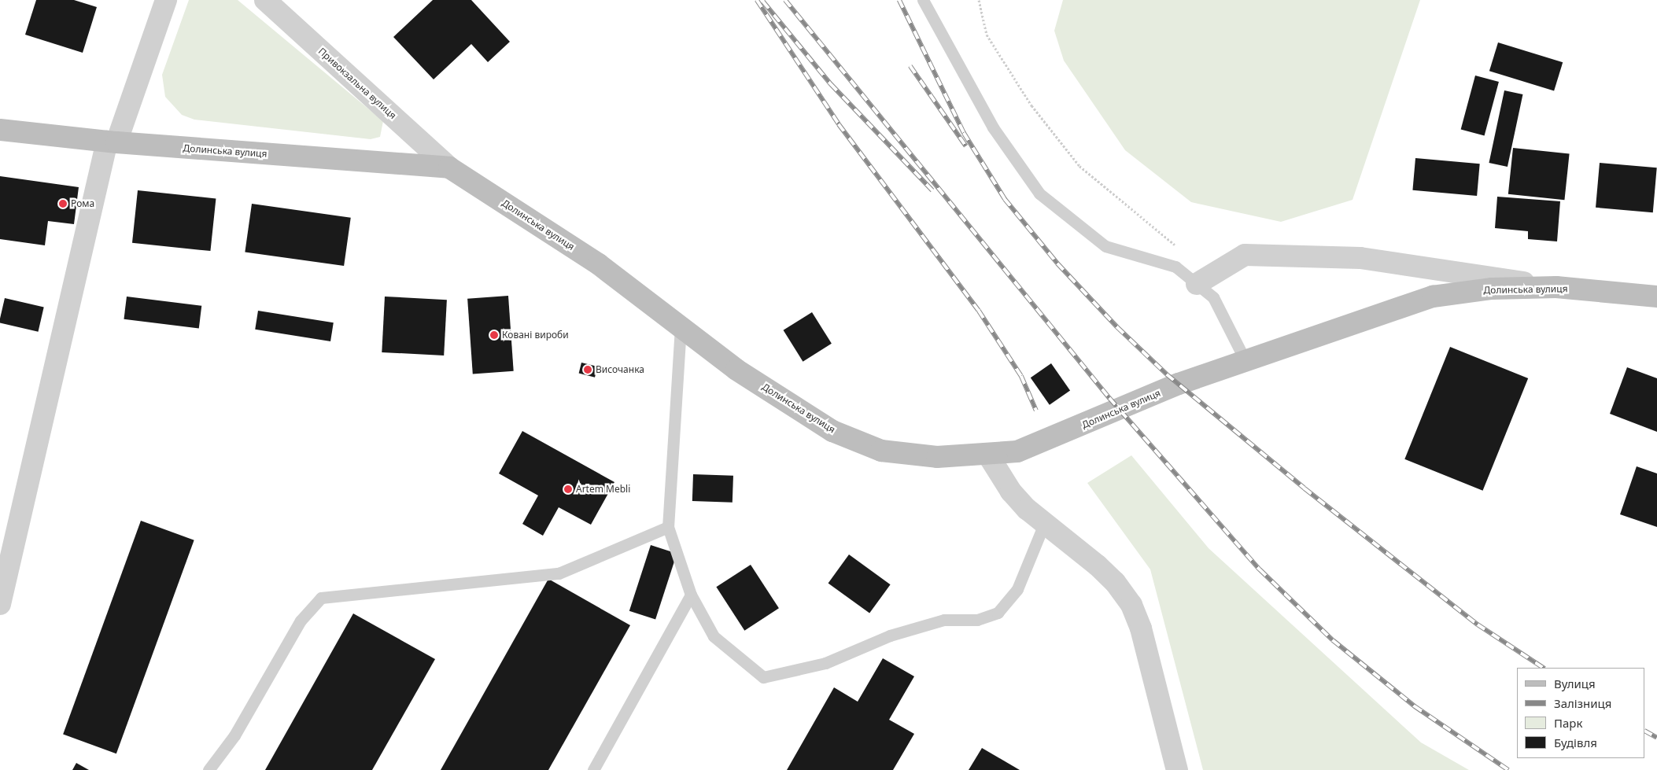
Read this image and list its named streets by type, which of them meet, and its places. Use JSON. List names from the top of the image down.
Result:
{
  "streets": {
    "main road": ["Долинська вулиця"],
    "street": ["Привокзальна вулиця"]
  },
  "crossings": [
    ["Привокзальна вулиця", "Долинська вулиця"]
  ],
  "places": [
    "Рома",
    "Ковані вироби",
    "Височанка",
    "Artem Mebli"
  ],
  "legend": [
    "Вулиця",
    "Залізниця",
    "Парк",
    "Будівля"
  ]
}
